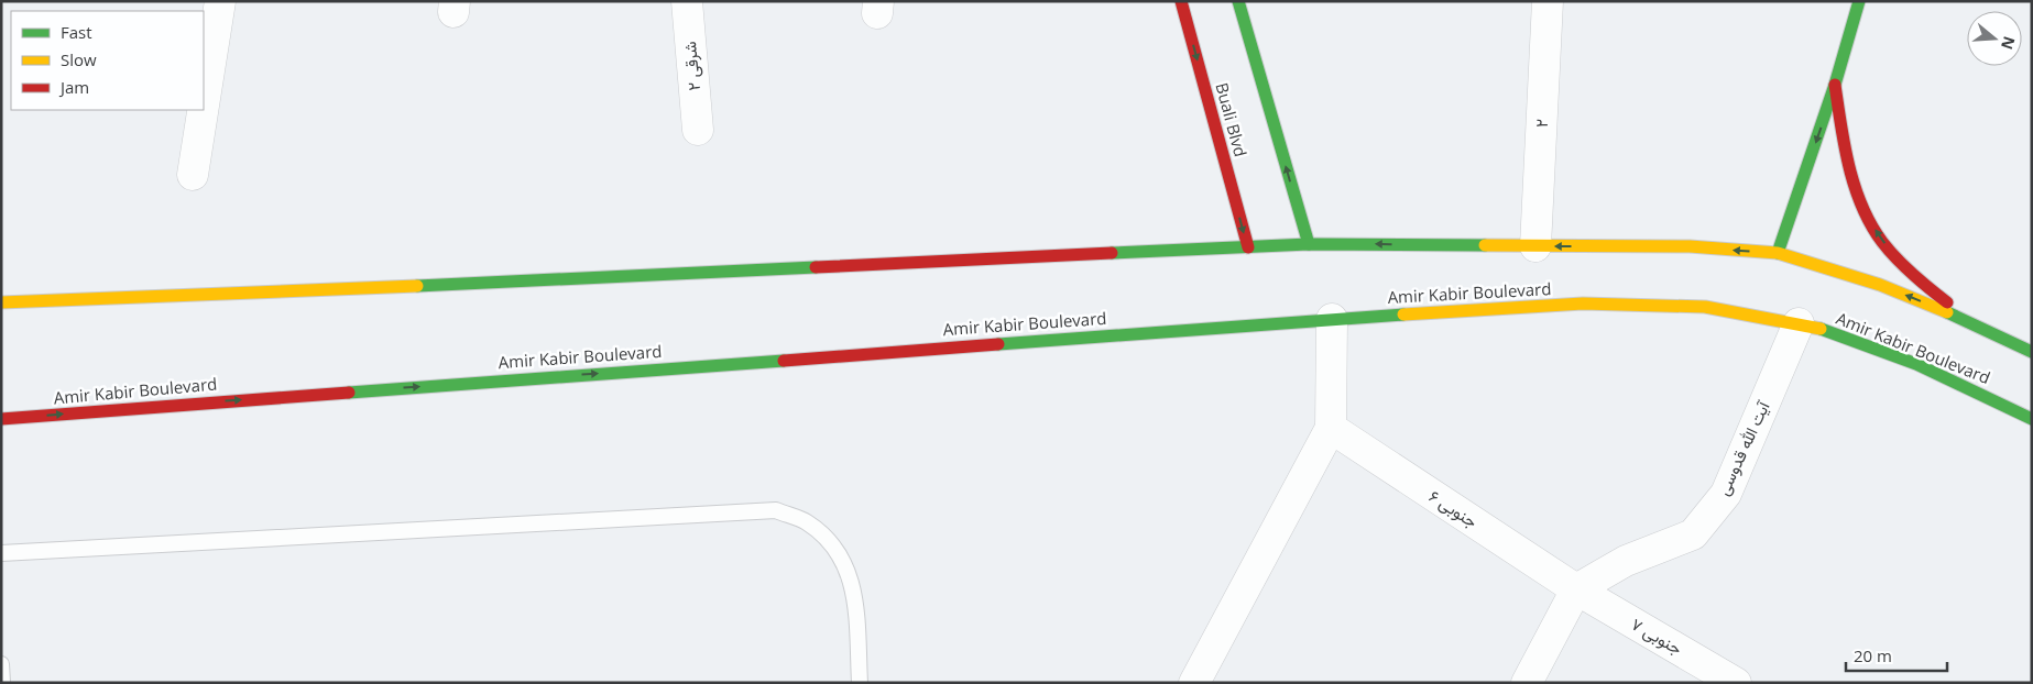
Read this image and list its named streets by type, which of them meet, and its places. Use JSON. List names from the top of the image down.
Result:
{
  "streets": {
    "main road": ["Buali Blvd", "Amir Kabir Boulevard"],
    "street": [
      "شرقی ۲",
      "۲",
      "آیت الله قدوسی",
      "۶ جنوبی",
      "۷ جنوبی"
    ]
  },
  "crossings": [
    ["Amir Kabir Boulevard", "آیت الله قدوسی"],
    ["آیت الله قدوسی", "۶ جنوبی"],
    ["آیت الله قدوسی", "۷ جنوبی"],
    ["۶ جنوبی", "۷ جنوبی"]
  ],
  "legend": ["Fast", "Slow", "Jam"],
  "scale_bar": "20 m",
  "north": "right"
}
